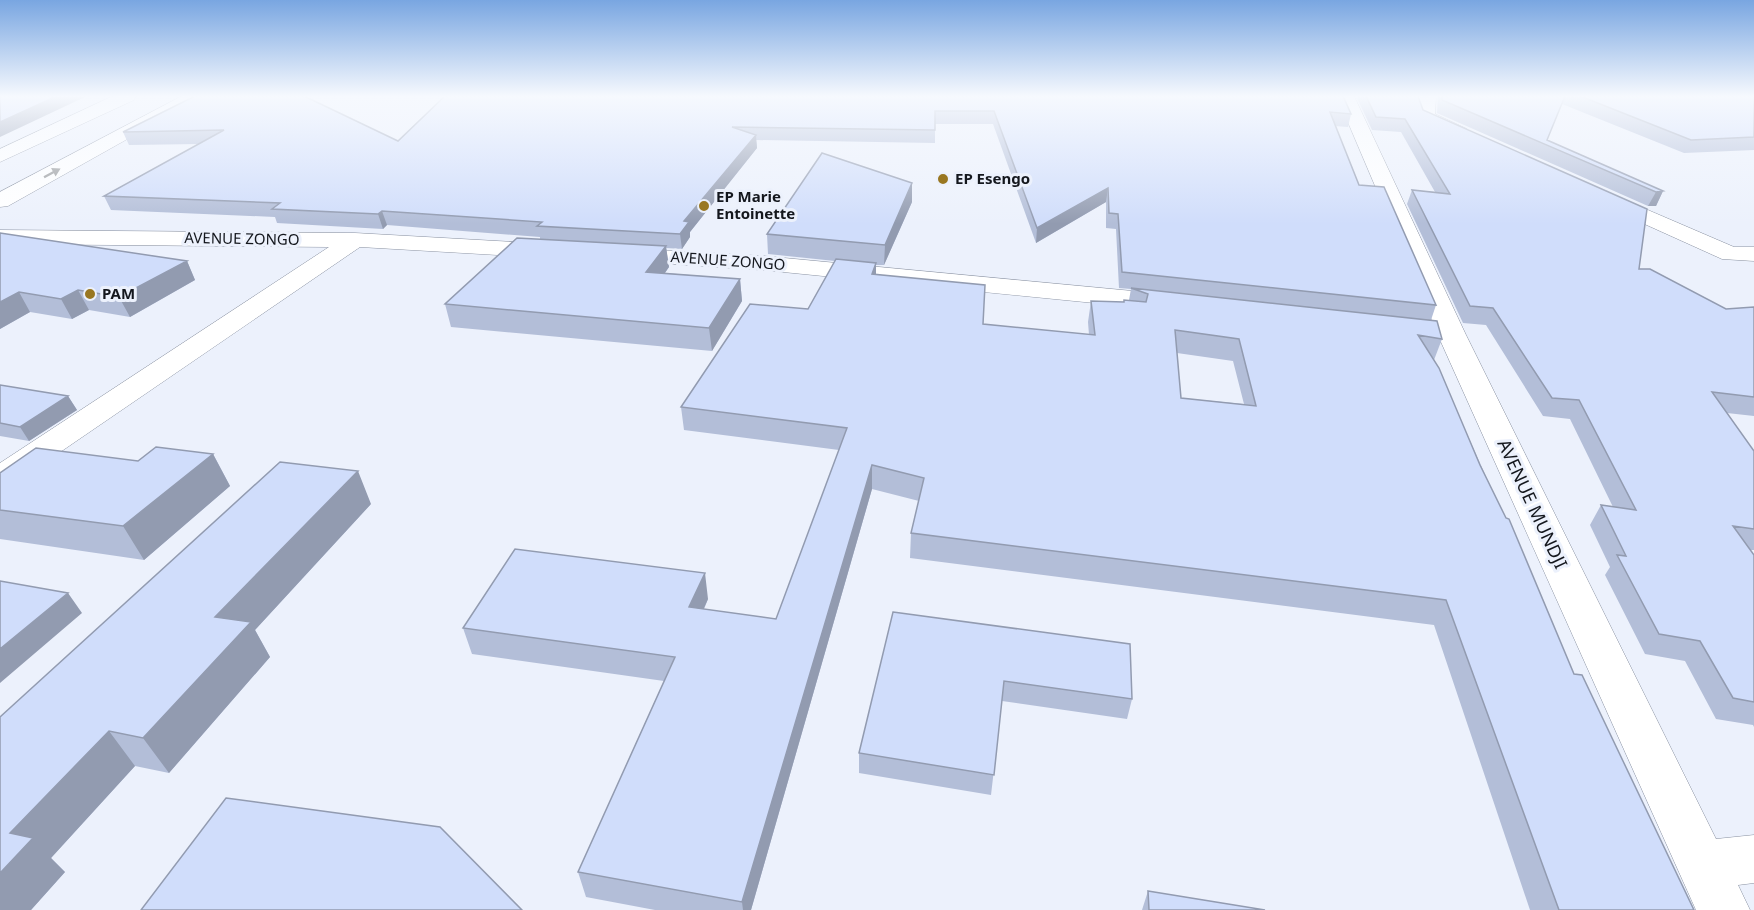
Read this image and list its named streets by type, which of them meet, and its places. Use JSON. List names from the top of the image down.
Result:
{
  "streets": {
    "street": ["AVENUE ZONGO", "AVENUE MUNDJI"]
  },
  "places": ["EP Esengo", "EP Marie Entoinette", "PAM"]
}
